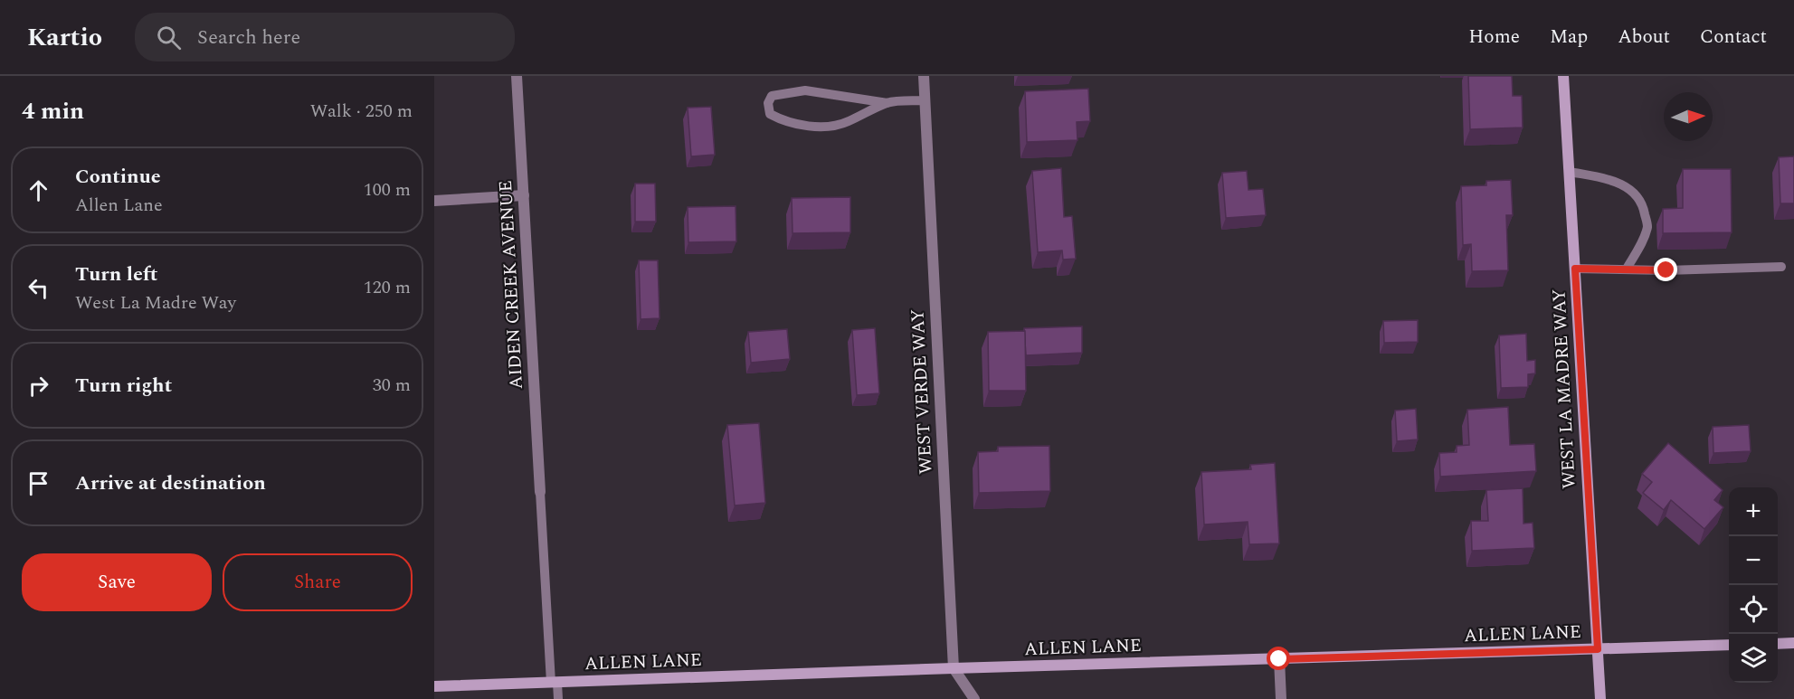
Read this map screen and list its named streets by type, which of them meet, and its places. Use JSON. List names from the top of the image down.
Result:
{
  "streets": {
    "main road": ["WEST LA MADRE WAY", "ALLEN LANE"],
    "street": ["AIDEN CREEK AVENUE", "WEST VERDE WAY"]
  },
  "crossings": [
    ["WEST LA MADRE WAY", "ALLEN LANE"],
    ["WEST VERDE WAY", "ALLEN LANE"]
  ],
  "north": "right",
  "page": {
    "header": "Kartio",
    "search": "Search here",
    "nav": [
      "Home",
      "Map",
      "About",
      "Contact"
    ],
    "heading": ["4 min", "Walk · 250 m"],
    "list": [
      ["Continue", "Allen Lane", "100 m"],
      ["Turn left", "West La Madre Way", "120 m"],
      ["Turn right", "30 m"],
      "Arrive at destination"
    ],
    "map_buttons": ["+", "−"],
    "buttons": ["Save", "Share"]
  }
}
